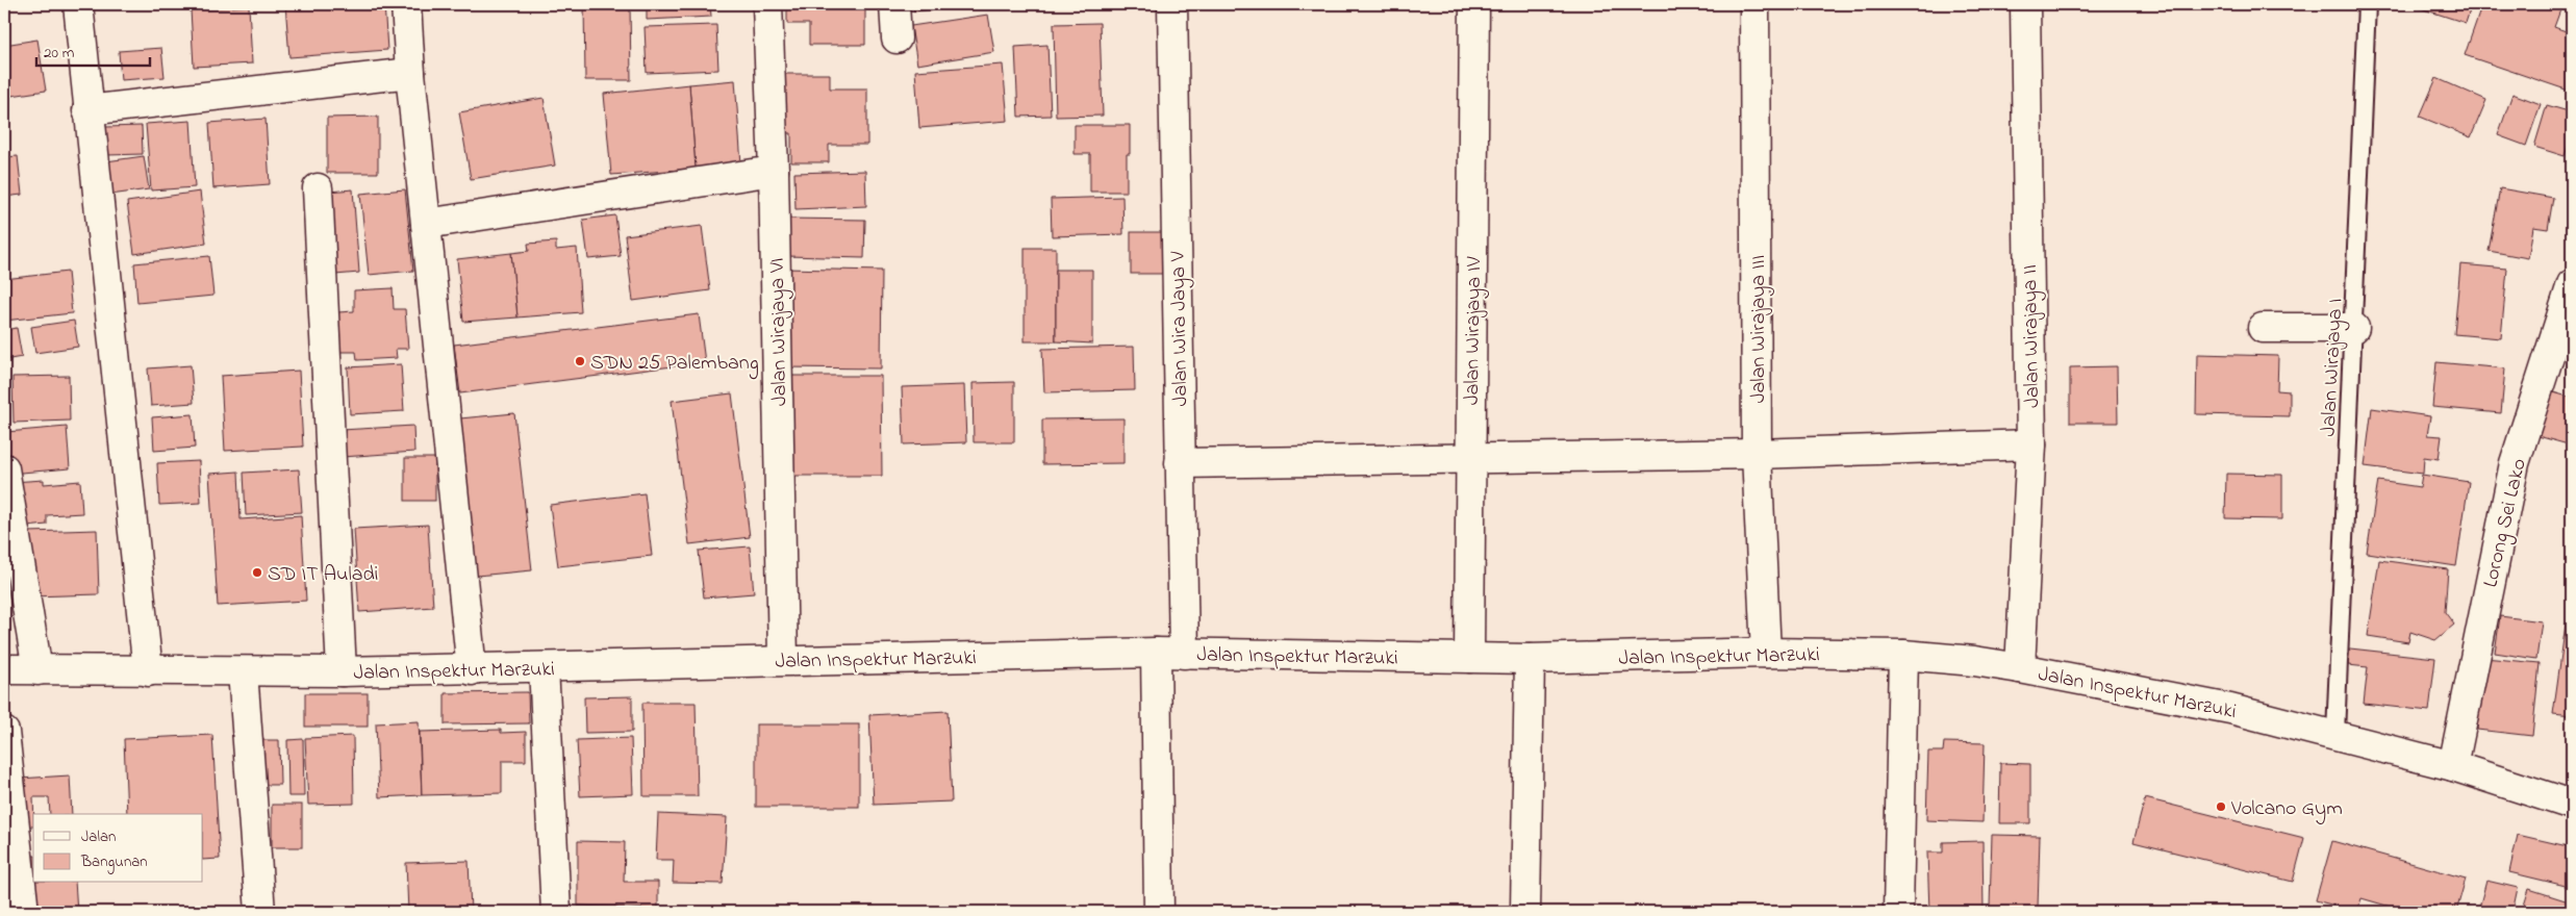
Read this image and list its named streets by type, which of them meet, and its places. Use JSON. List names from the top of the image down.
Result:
{
  "streets": {
    "street": [
      "Jalan Wira Jaya V",
      "Jalan Wirajaya III",
      "Jalan Wirajaya IV",
      "Jalan Wirajaya VI",
      "Jalan Wirajaya II",
      "Lorong Sei Lako",
      "Jalan Inspektur Marzuki"
    ],
    "lane": ["Jalan Wirajaya I"]
  },
  "crossings": [
    ["Jalan Wira Jaya V", "Jalan Inspektur Marzuki"],
    ["Jalan Wirajaya III", "Jalan Inspektur Marzuki"],
    ["Jalan Wirajaya IV", "Jalan Inspektur Marzuki"],
    ["Jalan Wirajaya VI", "Jalan Inspektur Marzuki"],
    ["Jalan Wirajaya II", "Jalan Inspektur Marzuki"],
    ["Jalan Wirajaya I", "Jalan Inspektur Marzuki"],
    ["Lorong Sei Lako", "Jalan Inspektur Marzuki"]
  ],
  "places": ["SDN 25 Palembang", "SD IT Auladi", "Volcano Gym"],
  "legend": ["Jalan", "Bangunan"],
  "scale_bar": "20 m"
}
